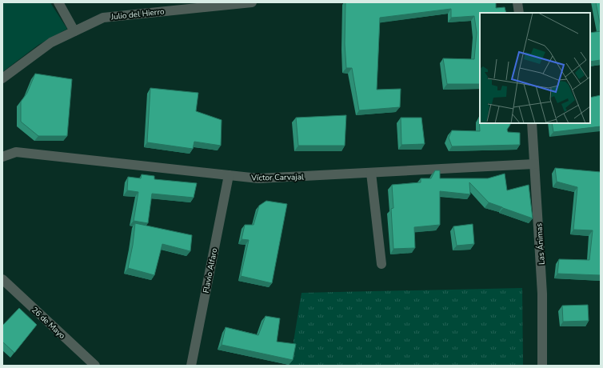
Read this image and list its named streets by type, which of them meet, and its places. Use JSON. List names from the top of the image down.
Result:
{
  "streets": {
    "street": [
      "Julio del Hierro",
      "Víctor Carvajal",
      "Las Ánimas",
      "Flavio Alfaro",
      "26 de Mayo"
    ]
  },
  "crossings": [
    ["Víctor Carvajal", "Las Ánimas"],
    ["Víctor Carvajal", "Flavio Alfaro"]
  ]
}
